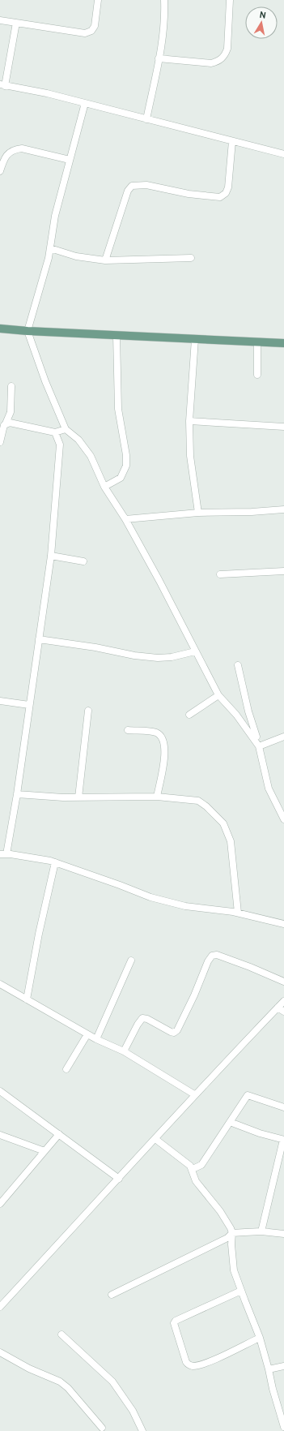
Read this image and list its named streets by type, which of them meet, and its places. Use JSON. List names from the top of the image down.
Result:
{
  "north": "top"
}
